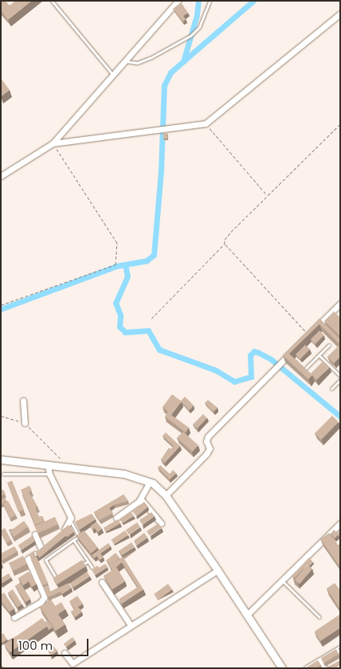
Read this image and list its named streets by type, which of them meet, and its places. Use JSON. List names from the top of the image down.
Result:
{
  "scale_bar": "100 m"
}
